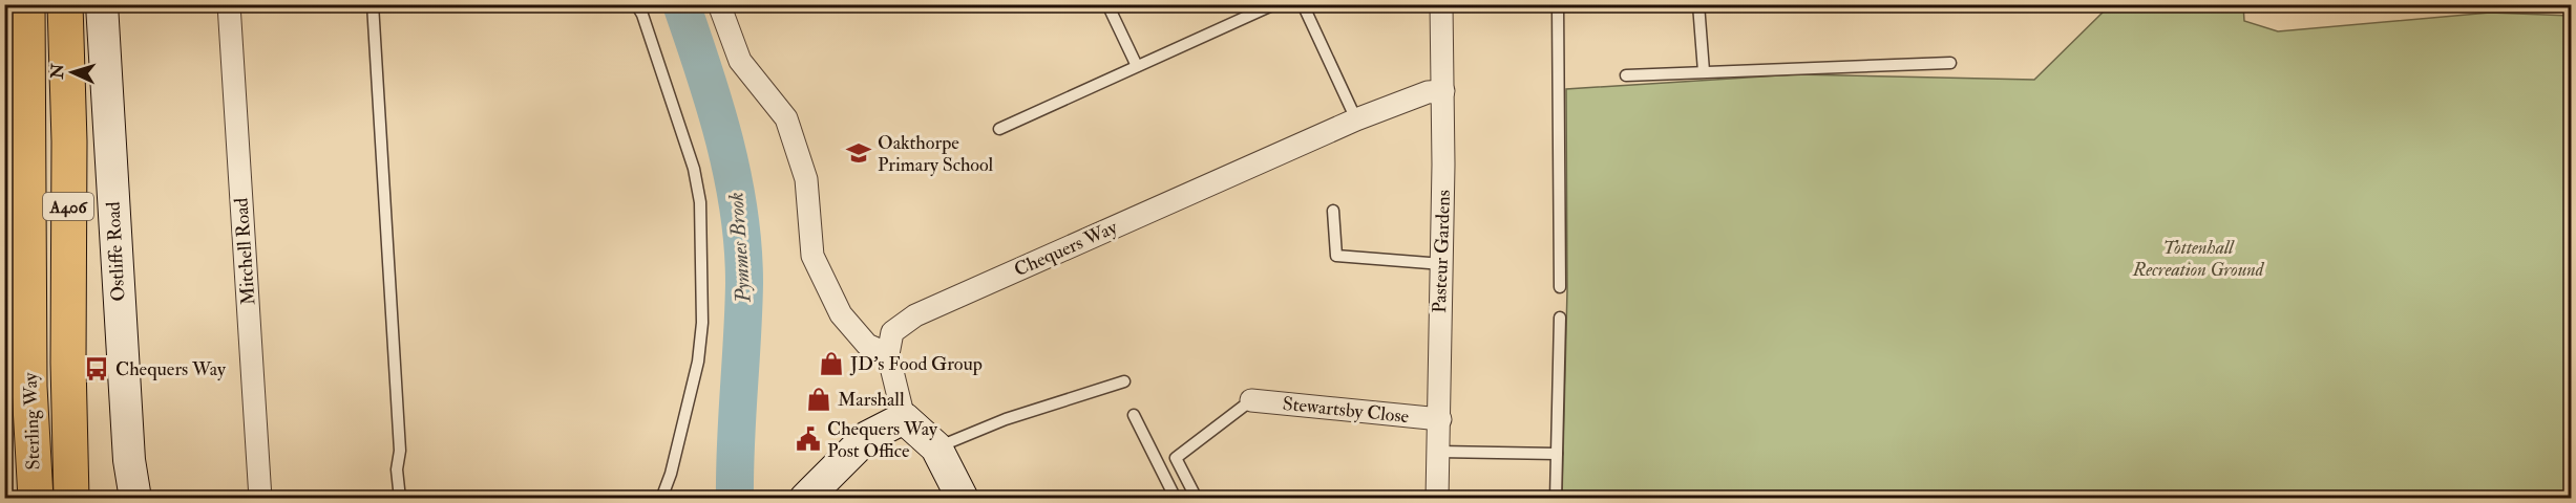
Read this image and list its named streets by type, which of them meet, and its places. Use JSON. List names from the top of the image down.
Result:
{
  "streets": {
    "highway": ["A406", "Sterling Way"],
    "street": [
      "Chequers Way",
      "Ostliffe Road",
      "Mitchell Road",
      "Pasteur Gardens",
      "Stewartsby Close"
    ]
  },
  "crossings": [
    ["Chequers Way", "Pasteur Gardens"],
    ["Pasteur Gardens", "Stewartsby Close"]
  ],
  "water": ["Pymmes Brook"],
  "parks": ["Tottenhall Recreation Ground"],
  "places": {
    "school or university": ["Oakthorpe Primary School"],
    "shop": ["JD's Food Group", "Marshall"],
    "bus stop": ["Chequers Way"],
    "public building": ["Chequers Way Post Office"]
  },
  "north": "left"
}
